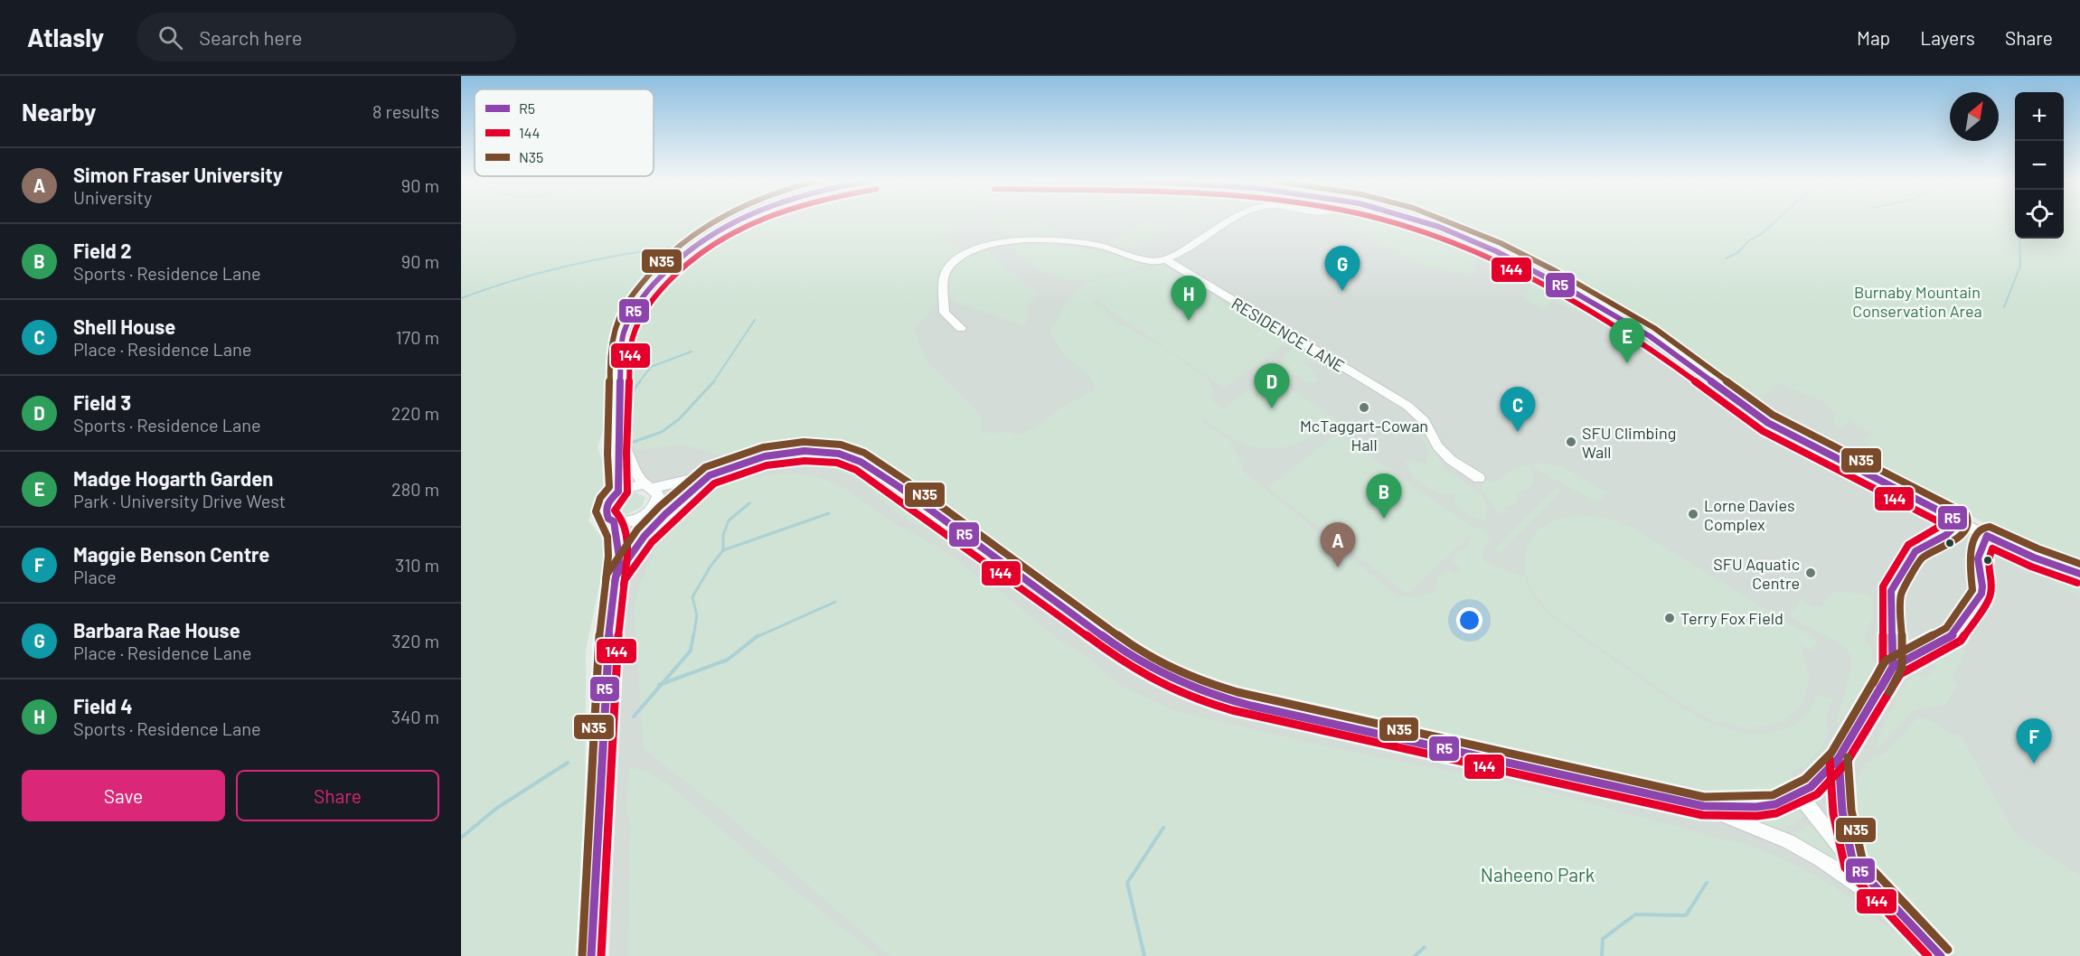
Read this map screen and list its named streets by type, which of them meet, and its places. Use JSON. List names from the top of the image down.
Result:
{
  "streets": {
    "street": ["RESIDENCE LANE"]
  },
  "parks": ["Burnaby Mountain Conservation Area", "Naheeno Park"],
  "places": [
    "McTaggart-Cowan Hall",
    "SFU Climbing Wall",
    "Lorne Davies Complex",
    "SFU Aquatic Centre",
    "Terry Fox Field"
  ],
  "lines": ["transit line R5", "transit line 144", "transit line N35"],
  "legend": ["R5", "144", "N35"],
  "north": "top right",
  "page": {
    "header": "Atlasly",
    "search": "Search here",
    "nav": ["Map", "Layers", "Share"],
    "heading": ["Nearby", "8 results"],
    "map_buttons": ["+", "−"],
    "list": [
      {
        "mark": "A",
        "name": "Simon Fraser University",
        "note": "University",
        "value": "90 m"
      },
      {
        "mark": "B",
        "name": "Field 2",
        "note": "Sports · Residence Lane",
        "value": "90 m"
      },
      {
        "mark": "C",
        "name": "Shell House",
        "note": "Place · Residence Lane",
        "value": "170 m"
      },
      {
        "mark": "D",
        "name": "Field 3",
        "note": "Sports · Residence Lane",
        "value": "220 m"
      },
      {
        "mark": "E",
        "name": "Madge Hogarth Garden",
        "note": "Park · University Drive West",
        "value": "280 m"
      },
      {
        "mark": "F",
        "name": "Maggie Benson Centre",
        "note": "Place",
        "value": "310 m"
      },
      {
        "mark": "G",
        "name": "Barbara Rae House",
        "note": "Place · Residence Lane",
        "value": "320 m"
      },
      {
        "mark": "H",
        "name": "Field 4",
        "note": "Sports · Residence Lane",
        "value": "340 m"
      }
    ],
    "pins": [
      "G",
      "H",
      "E",
      "D",
      "C",
      "B",
      "A",
      "F"
    ],
    "buttons": ["Save", "Share"]
  }
}
